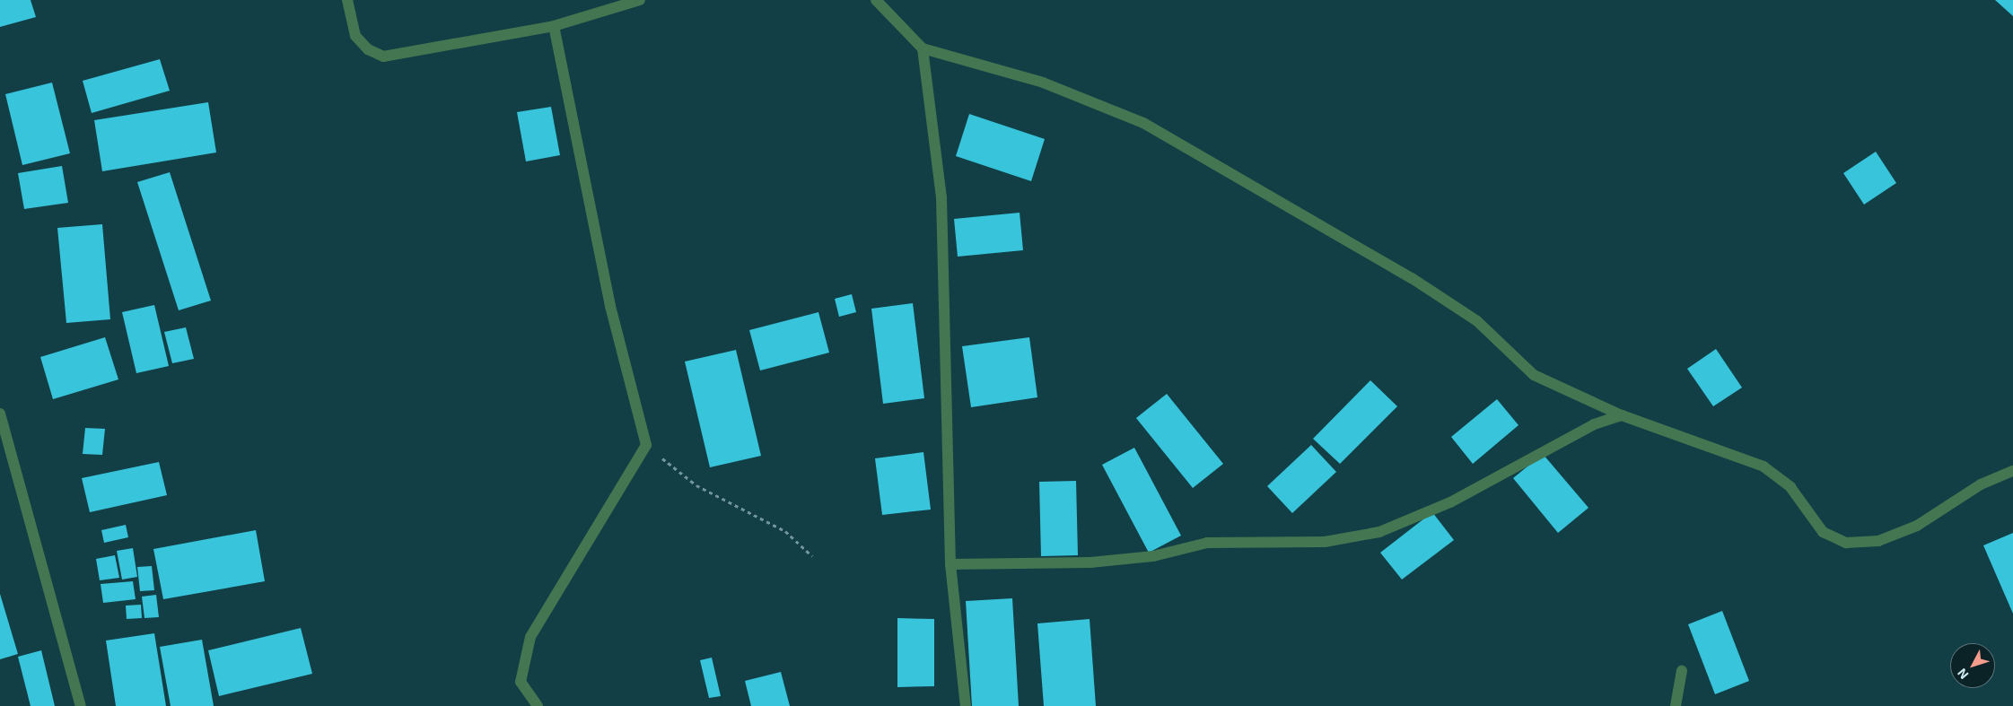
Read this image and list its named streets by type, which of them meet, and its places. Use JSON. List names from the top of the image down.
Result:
{
  "north": "bottom left"
}
